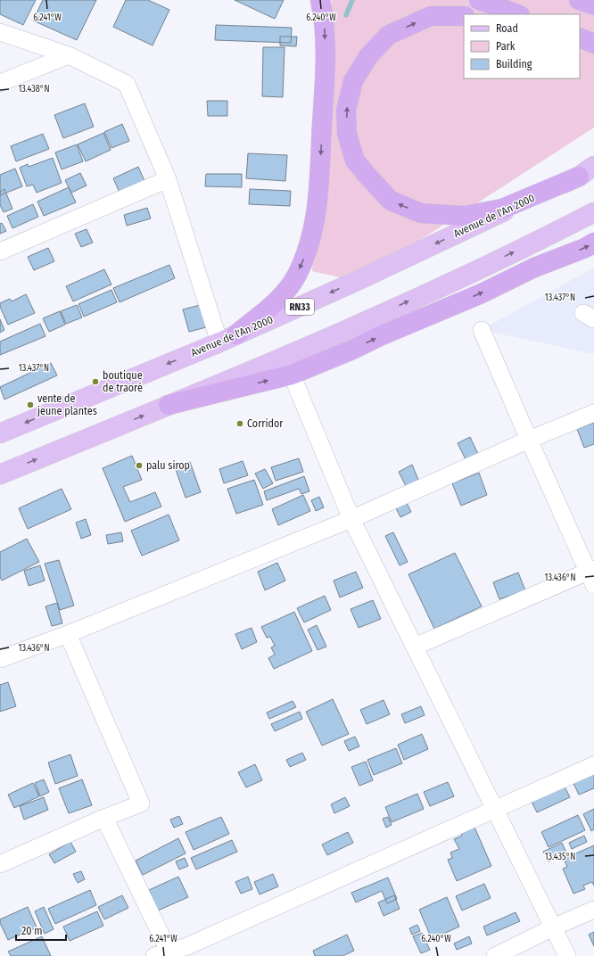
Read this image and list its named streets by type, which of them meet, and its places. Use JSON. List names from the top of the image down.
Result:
{
  "streets": {
    "main road": ["Avenue de l'An 2000", "RN33"]
  },
  "places": [
    "boutique de traoré",
    "vente de jeune plantes",
    "Corridor",
    "palu sirop"
  ],
  "legend": ["Road", "Park", "Building"],
  "scale_bar": "20 m",
  "coordinates": [
    "6.241°W",
    "6.240°W",
    "13.438°N",
    "13.437°N",
    "13.436°N",
    "13.435°N"
  ]
}
